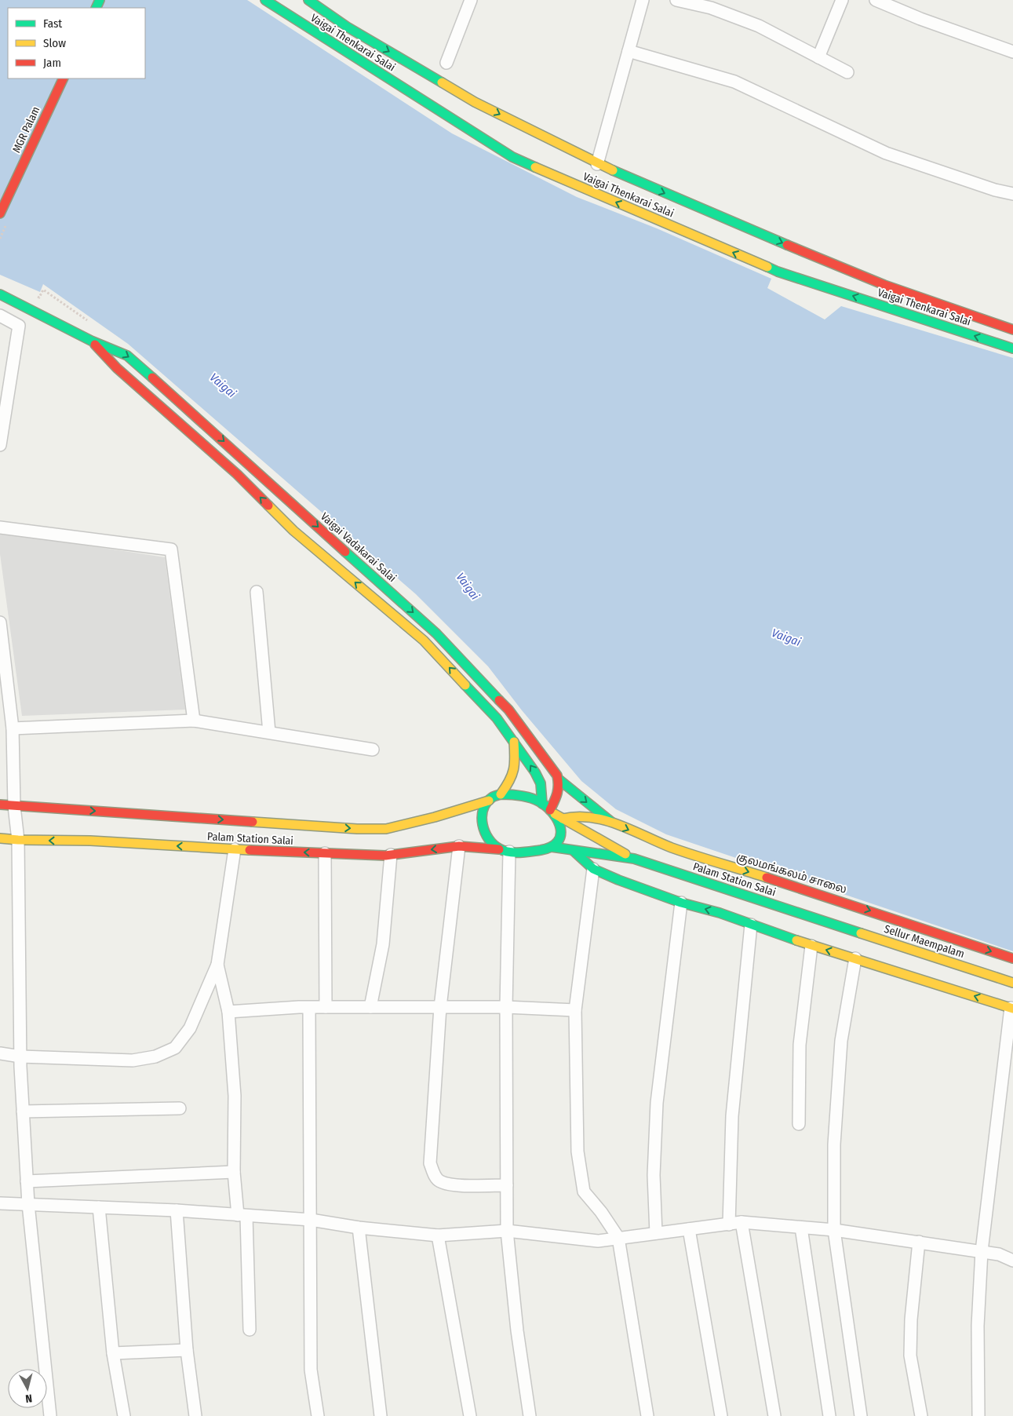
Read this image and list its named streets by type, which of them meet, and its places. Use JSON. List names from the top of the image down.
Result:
{
  "streets": {
    "main road": [
      "Vaigai Thenkarai Salai",
      "MGR Palam",
      "Vaigai Vadakarai Salai",
      "Palam Station Salai",
      "குலமங்கலம் சாலை",
      "Sellur Maempalam"
    ]
  },
  "crossings": [
    ["Vaigai Vadakarai Salai", "Palam Station Salai"],
    ["Vaigai Vadakarai Salai", "குலமங்கலம் சாலை"],
    ["Palam Station Salai", "குலமங்கலம் சாலை"],
    ["Palam Station Salai", "Sellur Maempalam"]
  ],
  "water": ["Vaigai"],
  "legend": ["Fast", "Slow", "Jam"],
  "north": "bottom"
}
